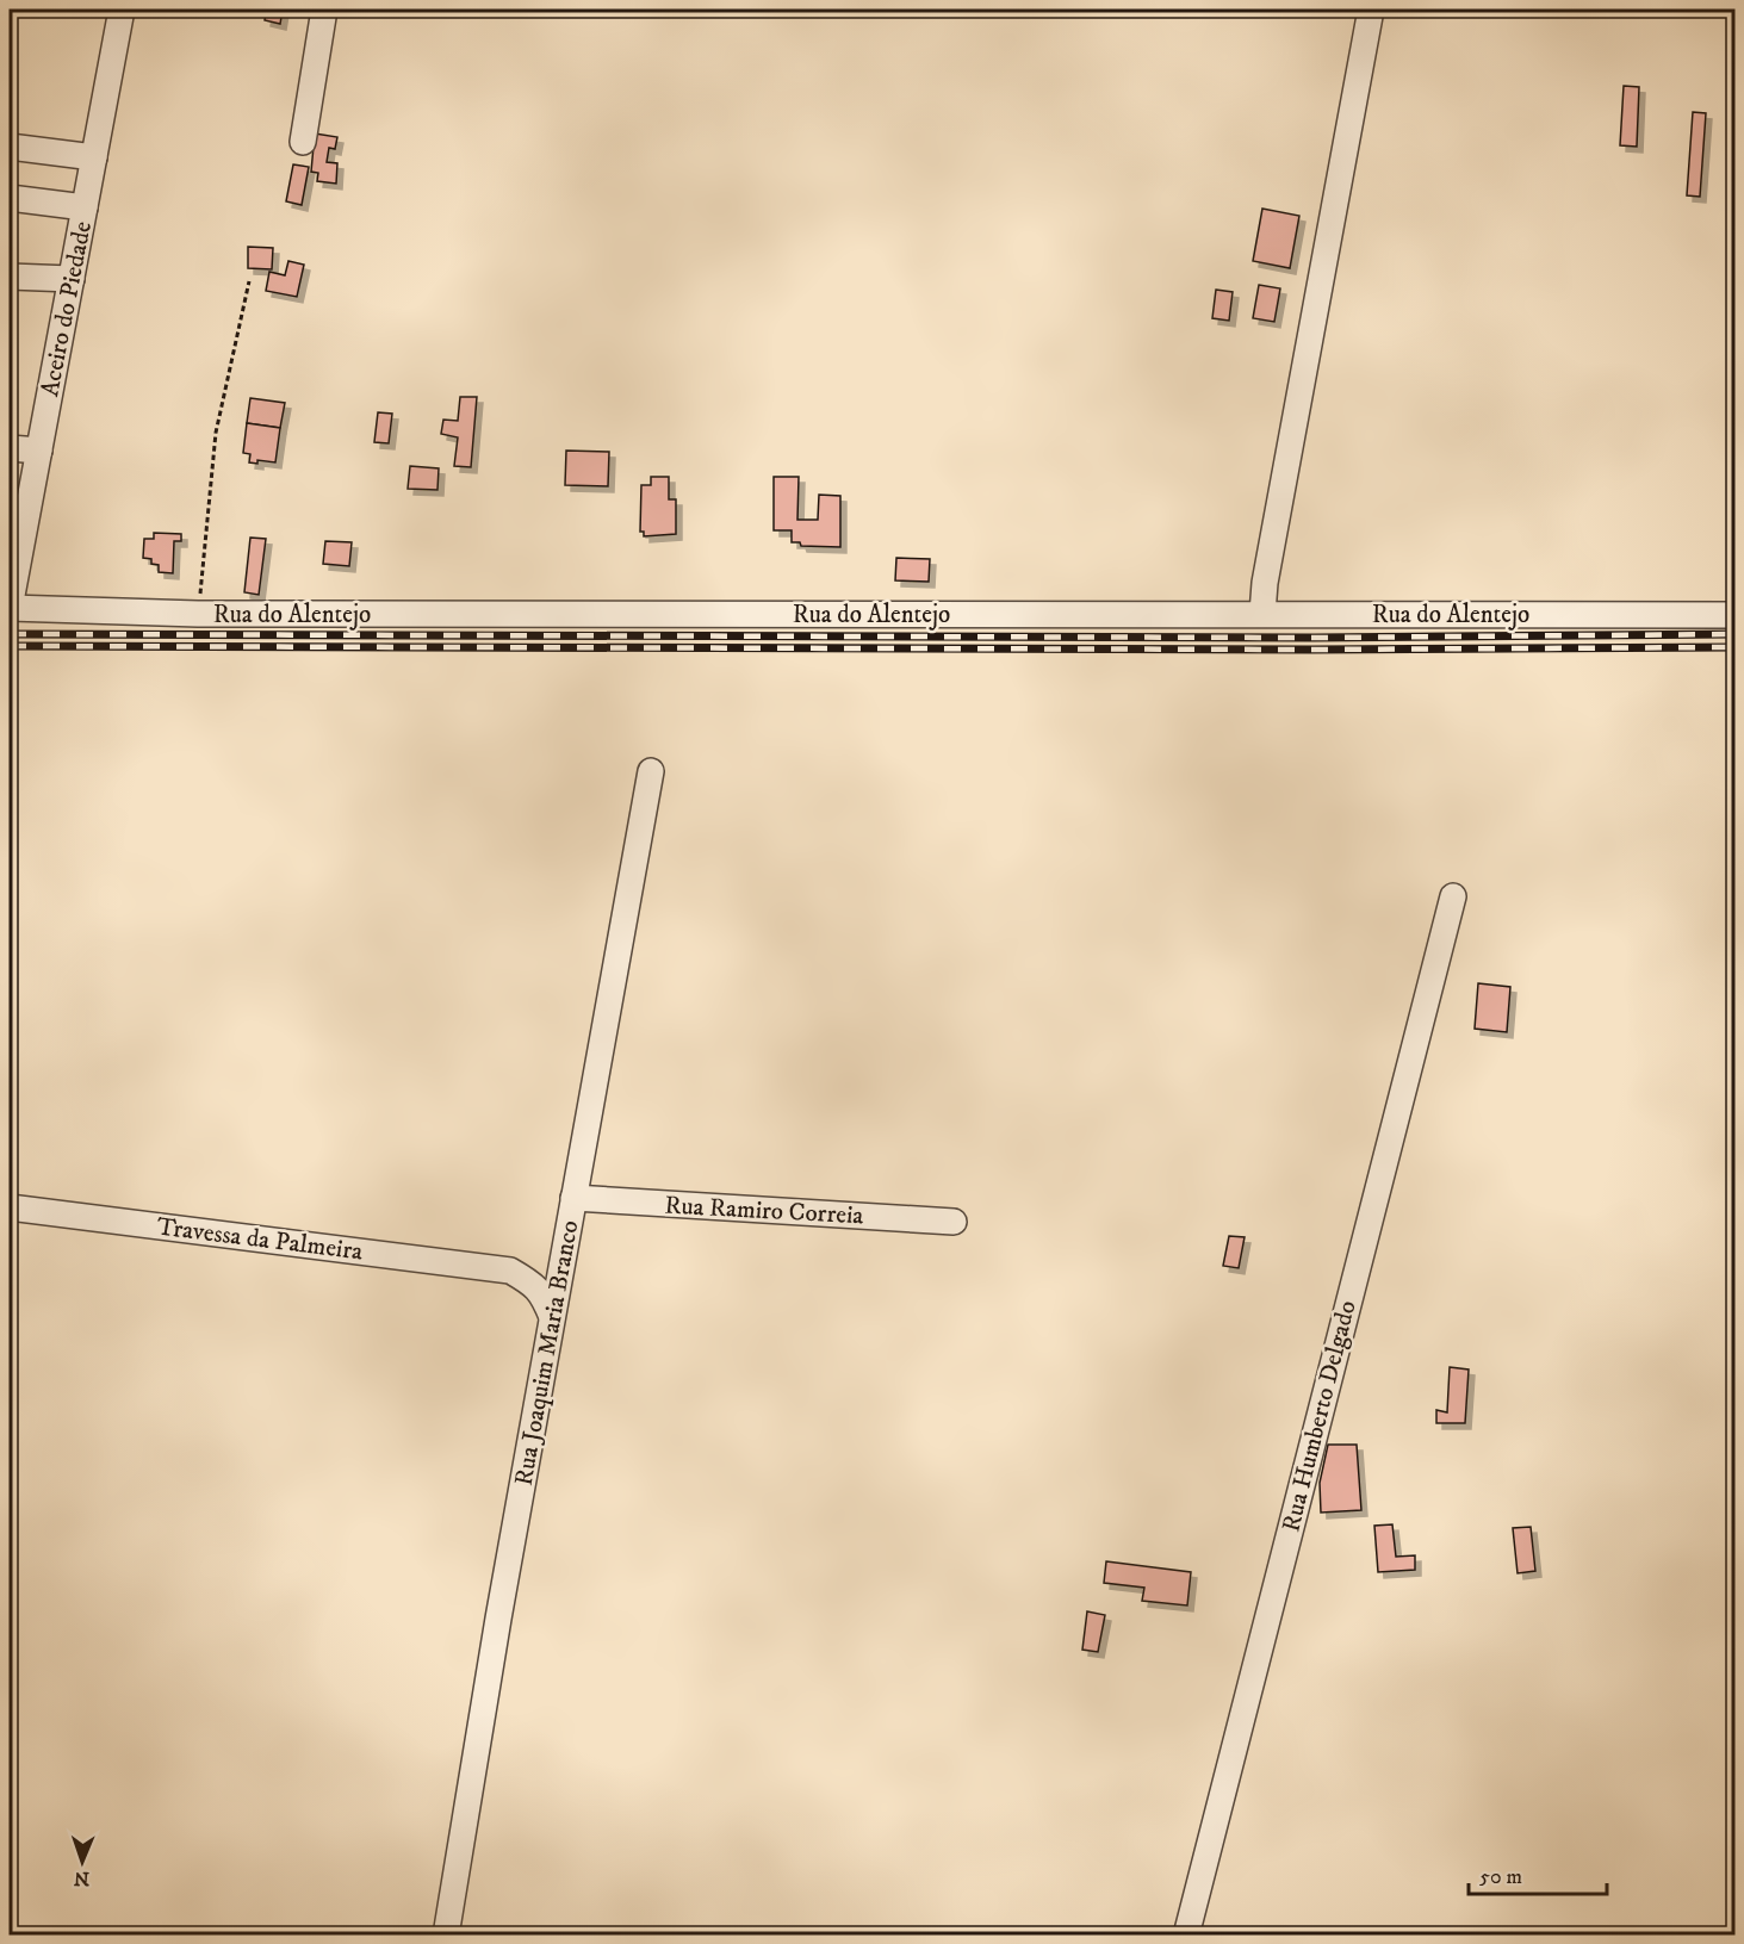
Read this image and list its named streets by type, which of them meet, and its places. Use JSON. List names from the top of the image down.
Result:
{
  "streets": {
    "street": [
      "Aceiro do Piedade",
      "Rua do Alentejo",
      "Rua Ramiro Correia",
      "Travessa da Palmeira",
      "Rua Joaquim Maria Branco",
      "Rua Humberto Delgado"
    ]
  },
  "crossings": [
    ["Aceiro do Piedade", "Rua do Alentejo"],
    ["Rua Ramiro Correia", "Rua Joaquim Maria Branco"],
    ["Travessa da Palmeira", "Rua Joaquim Maria Branco"]
  ],
  "scale_bar": "50 m",
  "north": "bottom"
}
